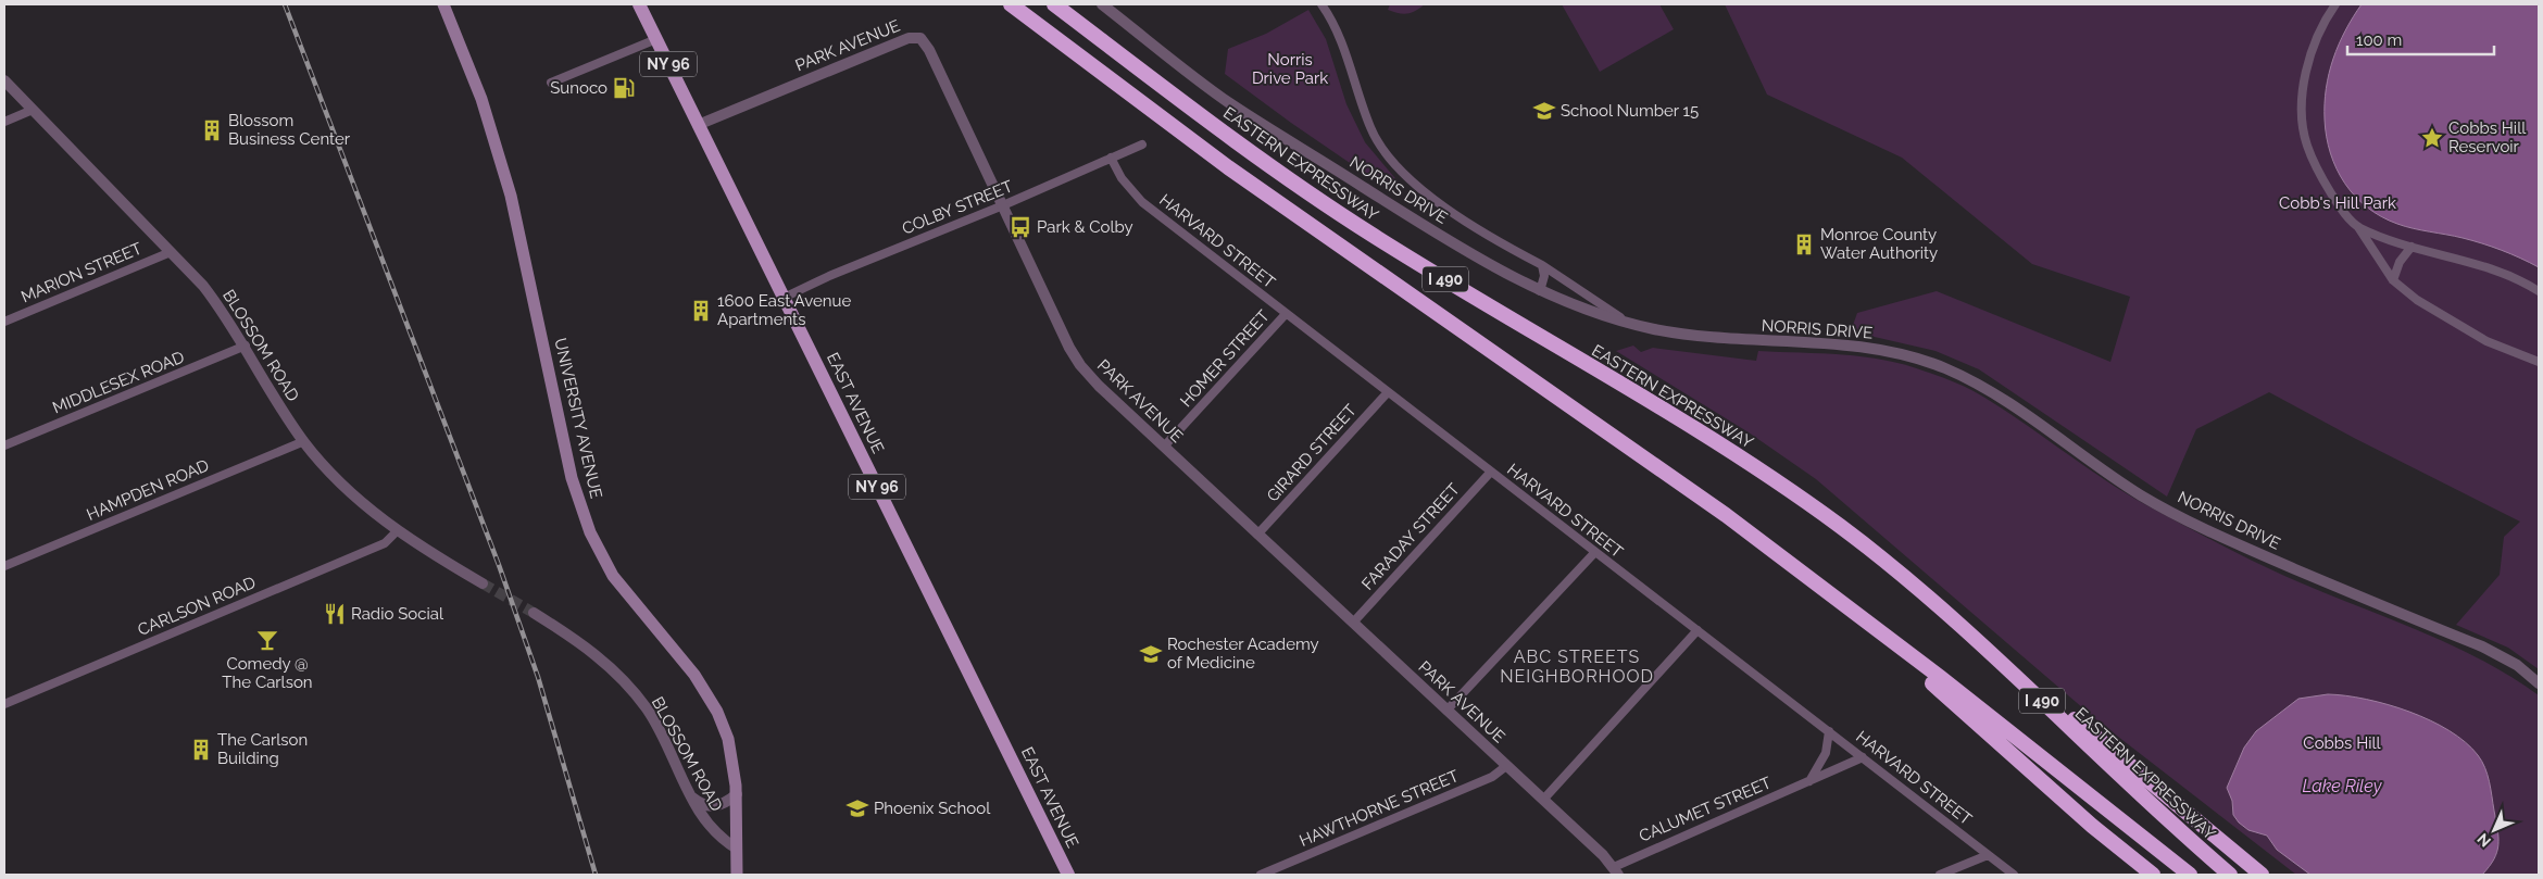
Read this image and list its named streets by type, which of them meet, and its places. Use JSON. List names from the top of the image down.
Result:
{
  "streets": {
    "highway": ["EASTERN EXPRESSWAY", "I 490"],
    "main road": ["NY 96", "EAST AVENUE", "UNIVERSITY AVENUE"],
    "street": [
      "PARK AVENUE",
      "NORRIS DRIVE",
      "COLBY STREET",
      "HARVARD STREET",
      "MARION STREET",
      "BLOSSOM ROAD",
      "HOMER STREET",
      "MIDDLESEX ROAD",
      "GIRARD STREET",
      "HAMPDEN ROAD",
      "FARADAY STREET",
      "CARLSON ROAD",
      "HAWTHORNE STREET",
      "CALUMET STREET"
    ]
  },
  "crossings": [
    ["PARK AVENUE", "COLBY STREET"],
    ["PARK AVENUE", "HOMER STREET"],
    ["PARK AVENUE", "EAST AVENUE"],
    ["PARK AVENUE", "GIRARD STREET"],
    ["PARK AVENUE", "FARADAY STREET"],
    ["PARK AVENUE", "HAWTHORNE STREET"],
    ["PARK AVENUE", "CALUMET STREET"],
    ["COLBY STREET", "HARVARD STREET"],
    ["COLBY STREET", "EAST AVENUE"],
    ["HARVARD STREET", "HOMER STREET"],
    ["HARVARD STREET", "GIRARD STREET"],
    ["HARVARD STREET", "FARADAY STREET"],
    ["HARVARD STREET", "CALUMET STREET"],
    ["MARION STREET", "BLOSSOM ROAD"],
    ["BLOSSOM ROAD", "MIDDLESEX ROAD"],
    ["BLOSSOM ROAD", "UNIVERSITY AVENUE"],
    ["BLOSSOM ROAD", "HAMPDEN ROAD"],
    ["BLOSSOM ROAD", "CARLSON ROAD"]
  ],
  "districts": ["ABC STREETS NEIGHBORHOOD"],
  "water": ["Lake Riley"],
  "parks": ["Norris Drive Park", "Cobb's Hill Park", "Cobbs Hill"],
  "places": {
    "fuel station": ["Sunoco"],
    "school or university": ["School Number 15", "Rochester Academy of Medicine", "Phoenix School"],
    "building": [
      "Blossom Business Center",
      "Monroe County Water Authority",
      "1600 East Avenue Apartments",
      "The Carlson Building"
    ],
    "place": ["Cobbs Hill Reservoir"],
    "bus stop": ["Park & Colby"],
    "restaurant": ["Radio Social"],
    "bar": ["Comedy @ The Carlson"]
  },
  "scale_bar": "100 m",
  "north": "bottom left"
}
